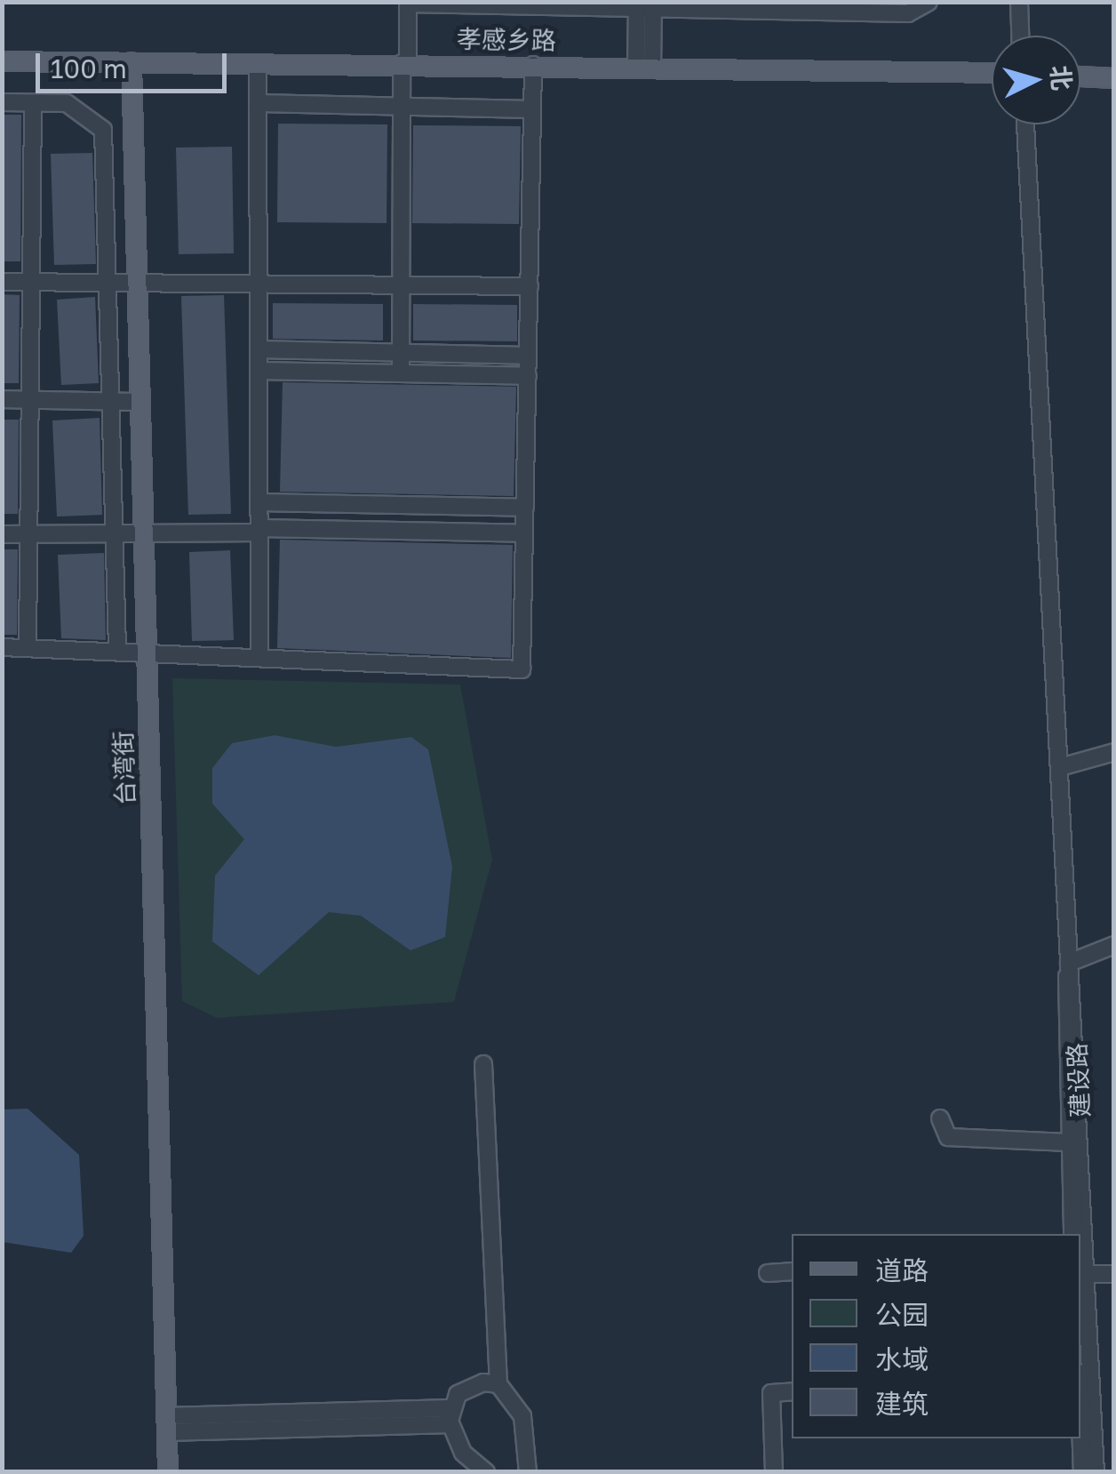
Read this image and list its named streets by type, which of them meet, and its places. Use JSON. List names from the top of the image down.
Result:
{
  "streets": {
    "main road": ["孝感乡路", "台湾街"],
    "street": ["建设路"]
  },
  "crossings": [
    ["孝感乡路", "台湾街"]
  ],
  "legend": [
    "道路",
    "公园",
    "水域",
    "建筑"
  ],
  "scale_bar": "100 m",
  "north": "right"
}
